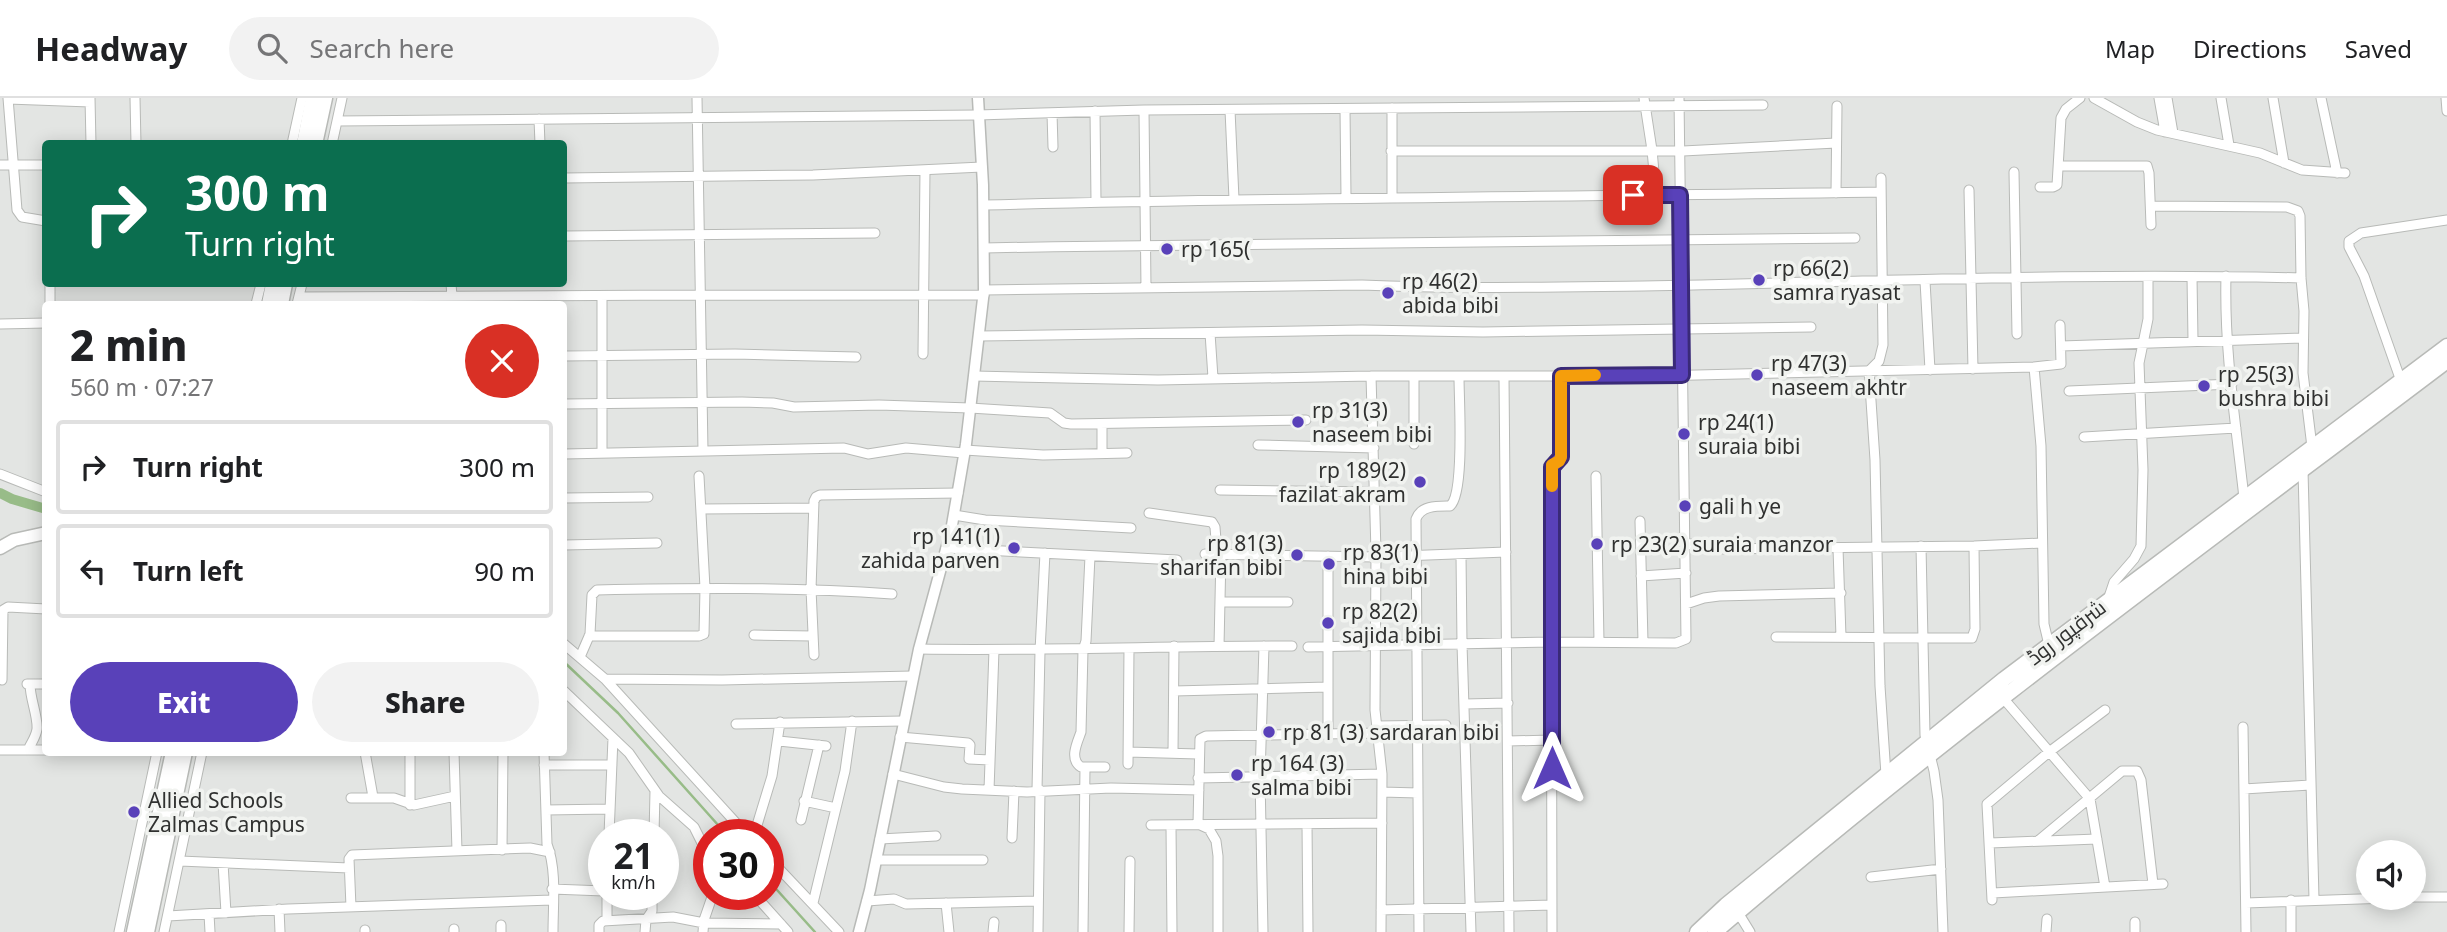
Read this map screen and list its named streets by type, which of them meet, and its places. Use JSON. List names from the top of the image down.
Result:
{
  "streets": {
    "main road": ["شرقپور روڈ"]
  },
  "places": [
    "rp 165(",
    "rp 66(2) samra ryasat",
    "rp 46(2) abida bibi",
    "rp 47(3) naseem akhtr",
    "rp 25(3) bushra bibi",
    "rp 31(3) naseem bibi",
    "rp 24(1) suraia bibi",
    "rp 189(2) fazilat akram",
    "gali h ye",
    "rp 23(2) suraia manzor",
    "rp 141(1) zahida parven",
    "rp 81(3) sharifan bibi",
    "rp 83(1) hina bibi",
    "rp 82(2) sajida bibi",
    "rp 81 (3) sardaran bibi",
    "rp 164 (3) salma bibi",
    "Allied Schools Zalmas Campus"
  ],
  "page": {
    "header": "Headway",
    "search": "Search here",
    "nav": ["Map", "Directions", "Saved"],
    "turn": ["300 m", "Turn right"],
    "heading": ["2 min", "560 m · 07:27"],
    "list": [
      {
        "name": "Turn right",
        "value": "300 m"
      },
      {
        "name": "Turn left",
        "value": "90 m"
      }
    ],
    "buttons": ["Exit", "Share"],
    "speed": "21 km/h",
    "limit": "30"
  }
}
